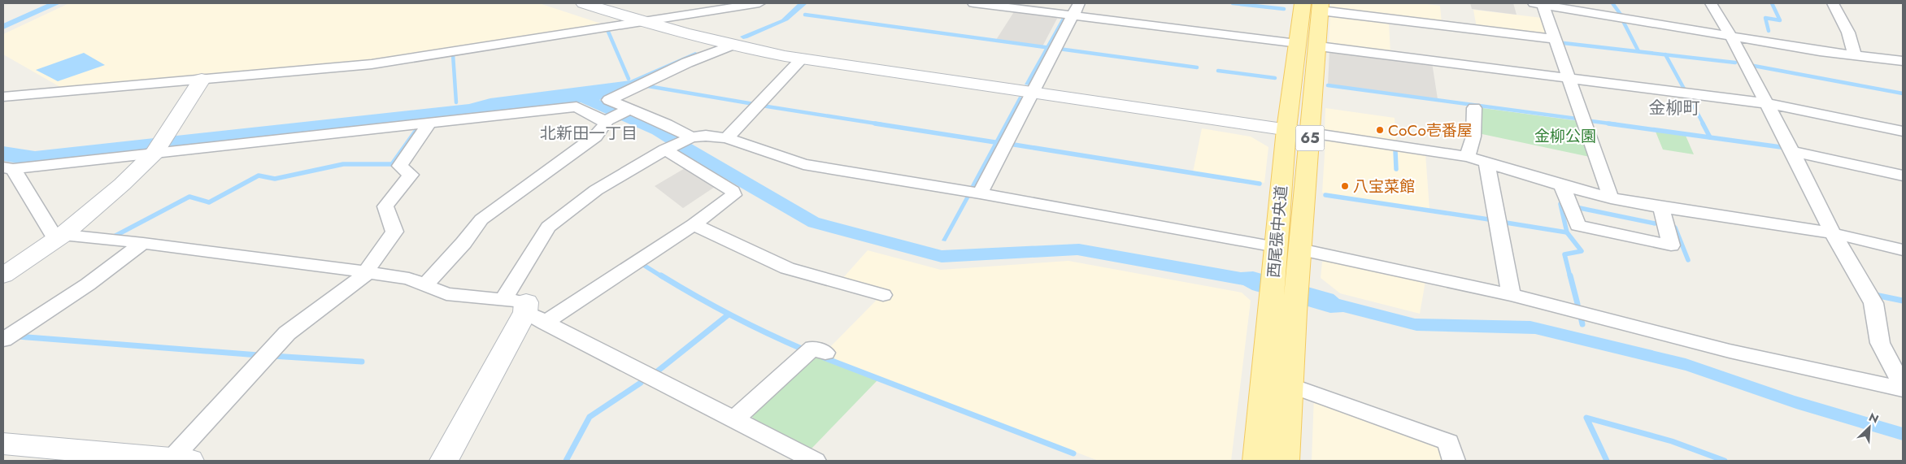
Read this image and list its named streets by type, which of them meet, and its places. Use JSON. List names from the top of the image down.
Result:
{
  "streets": {
    "main road": ["65", "西尾張中央道"]
  },
  "districts": ["金柳町", "北新田一丁目"],
  "parks": ["金柳公園"],
  "places": ["CoCo壱番屋", "八宝菜館"],
  "north": "top right"
}
